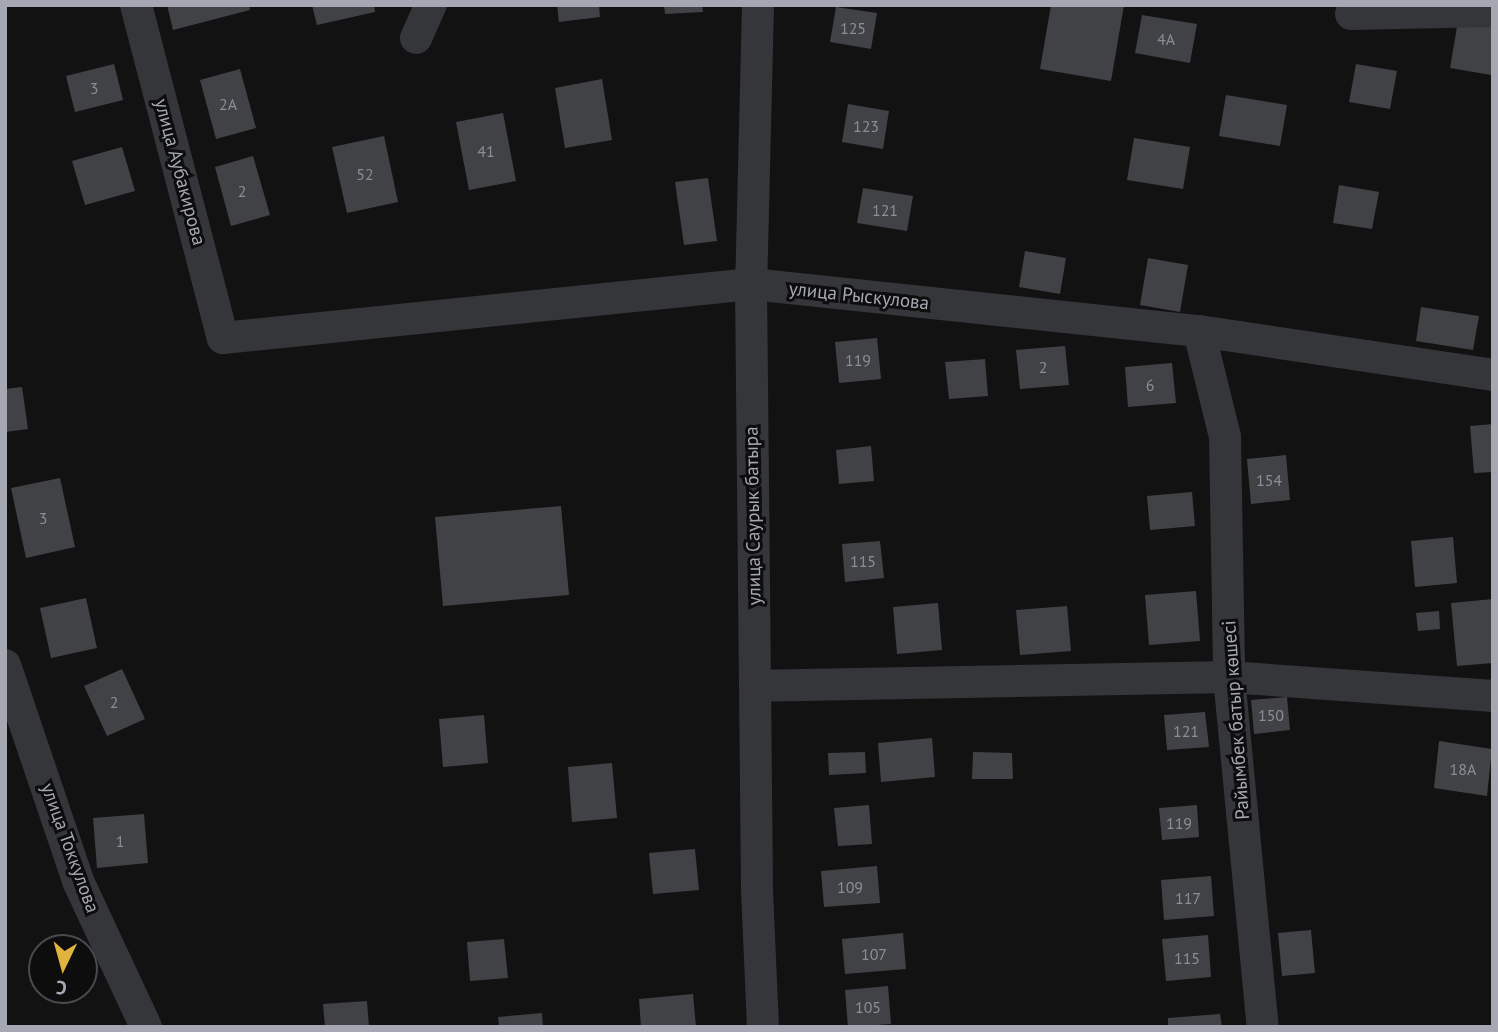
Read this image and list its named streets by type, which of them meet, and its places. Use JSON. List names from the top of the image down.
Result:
{
  "streets": {
    "street": [
      "улица Аубакирова",
      "улица Рыскулова",
      "улица Саурык батыра",
      "Райымбек батыр көшесі",
      "улица Токкулова"
    ]
  },
  "crossings": [
    ["улица Аубакирова", "улица Рыскулова"],
    ["улица Рыскулова", "улица Саурык батыра"],
    ["улица Рыскулова", "Райымбек батыр көшесі"]
  ],
  "house_numbers": [
    "125",
    "4А",
    "3",
    "2А",
    "123",
    "41",
    "52",
    "2",
    "121",
    "119",
    "2",
    "6",
    "154",
    "3",
    "115",
    "2",
    "150",
    "121",
    "18А",
    "119",
    "1",
    "109",
    "117",
    "107",
    "115",
    "105"
  ],
  "north": "bottom"
}
